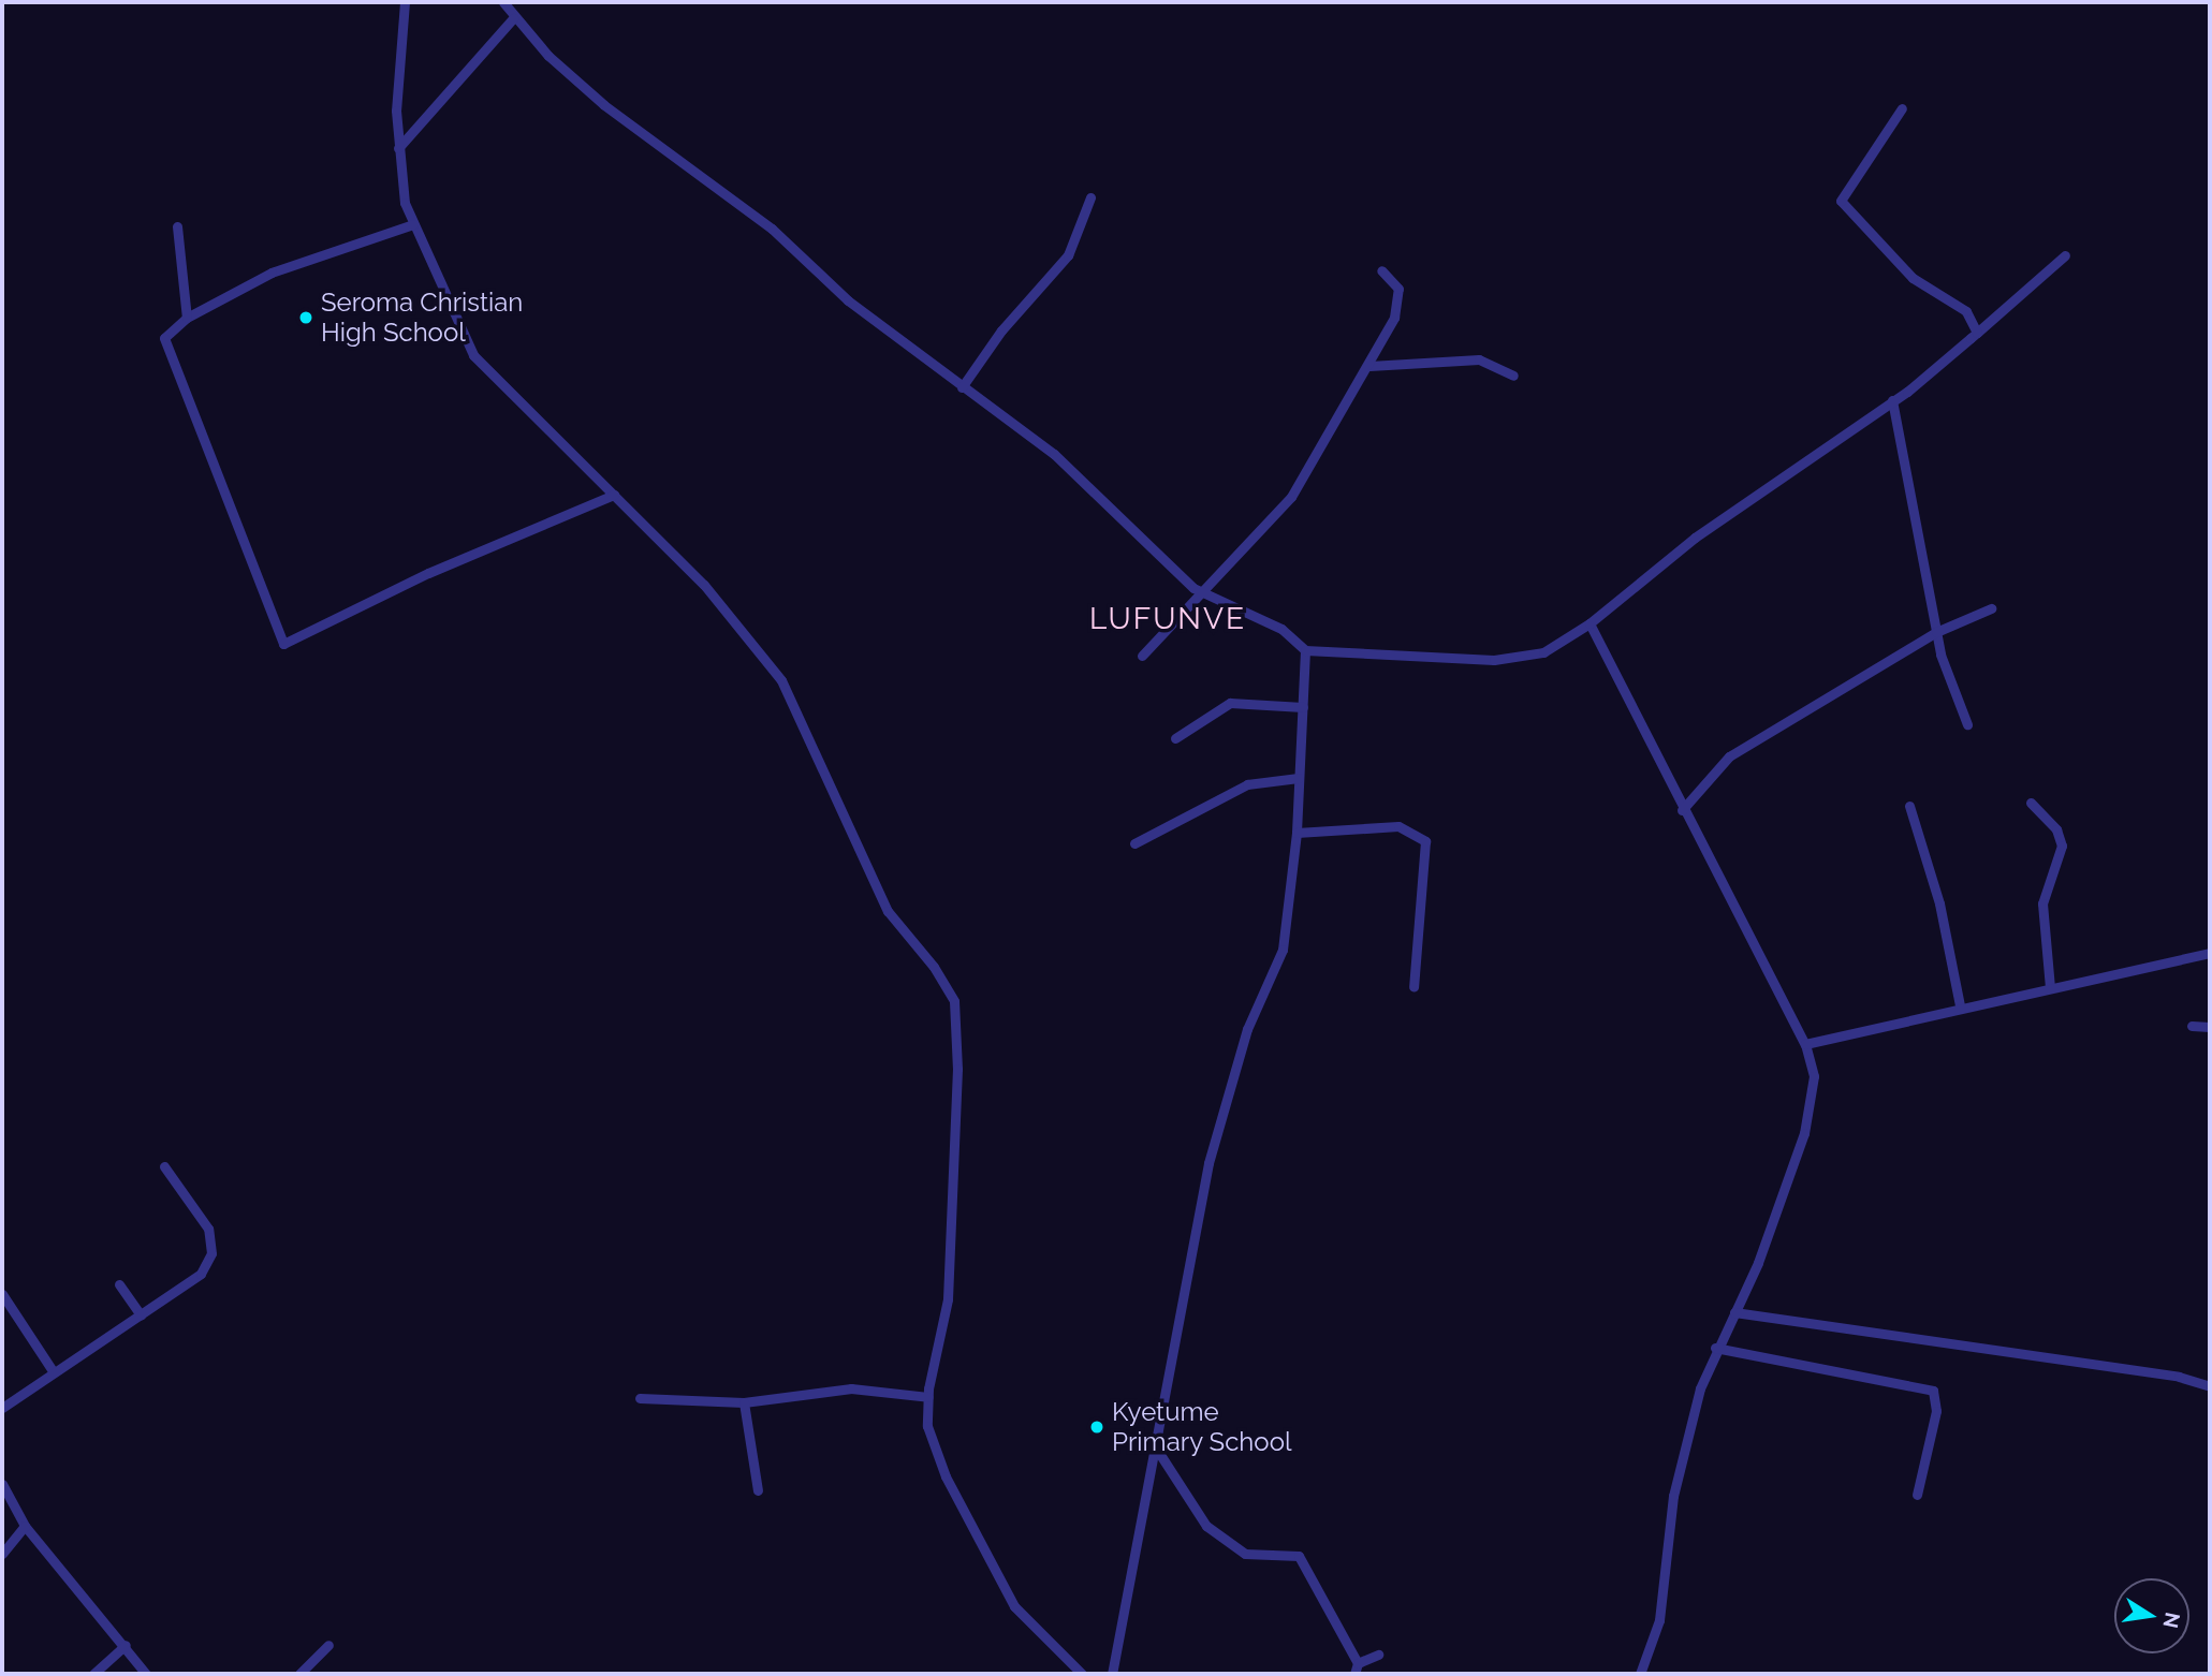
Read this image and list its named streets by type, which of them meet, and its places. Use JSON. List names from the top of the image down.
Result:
{
  "districts": ["LUFUNVE"],
  "places": ["Seroma Christian High School", "Kyetume Primary School"],
  "north": "right"
}
